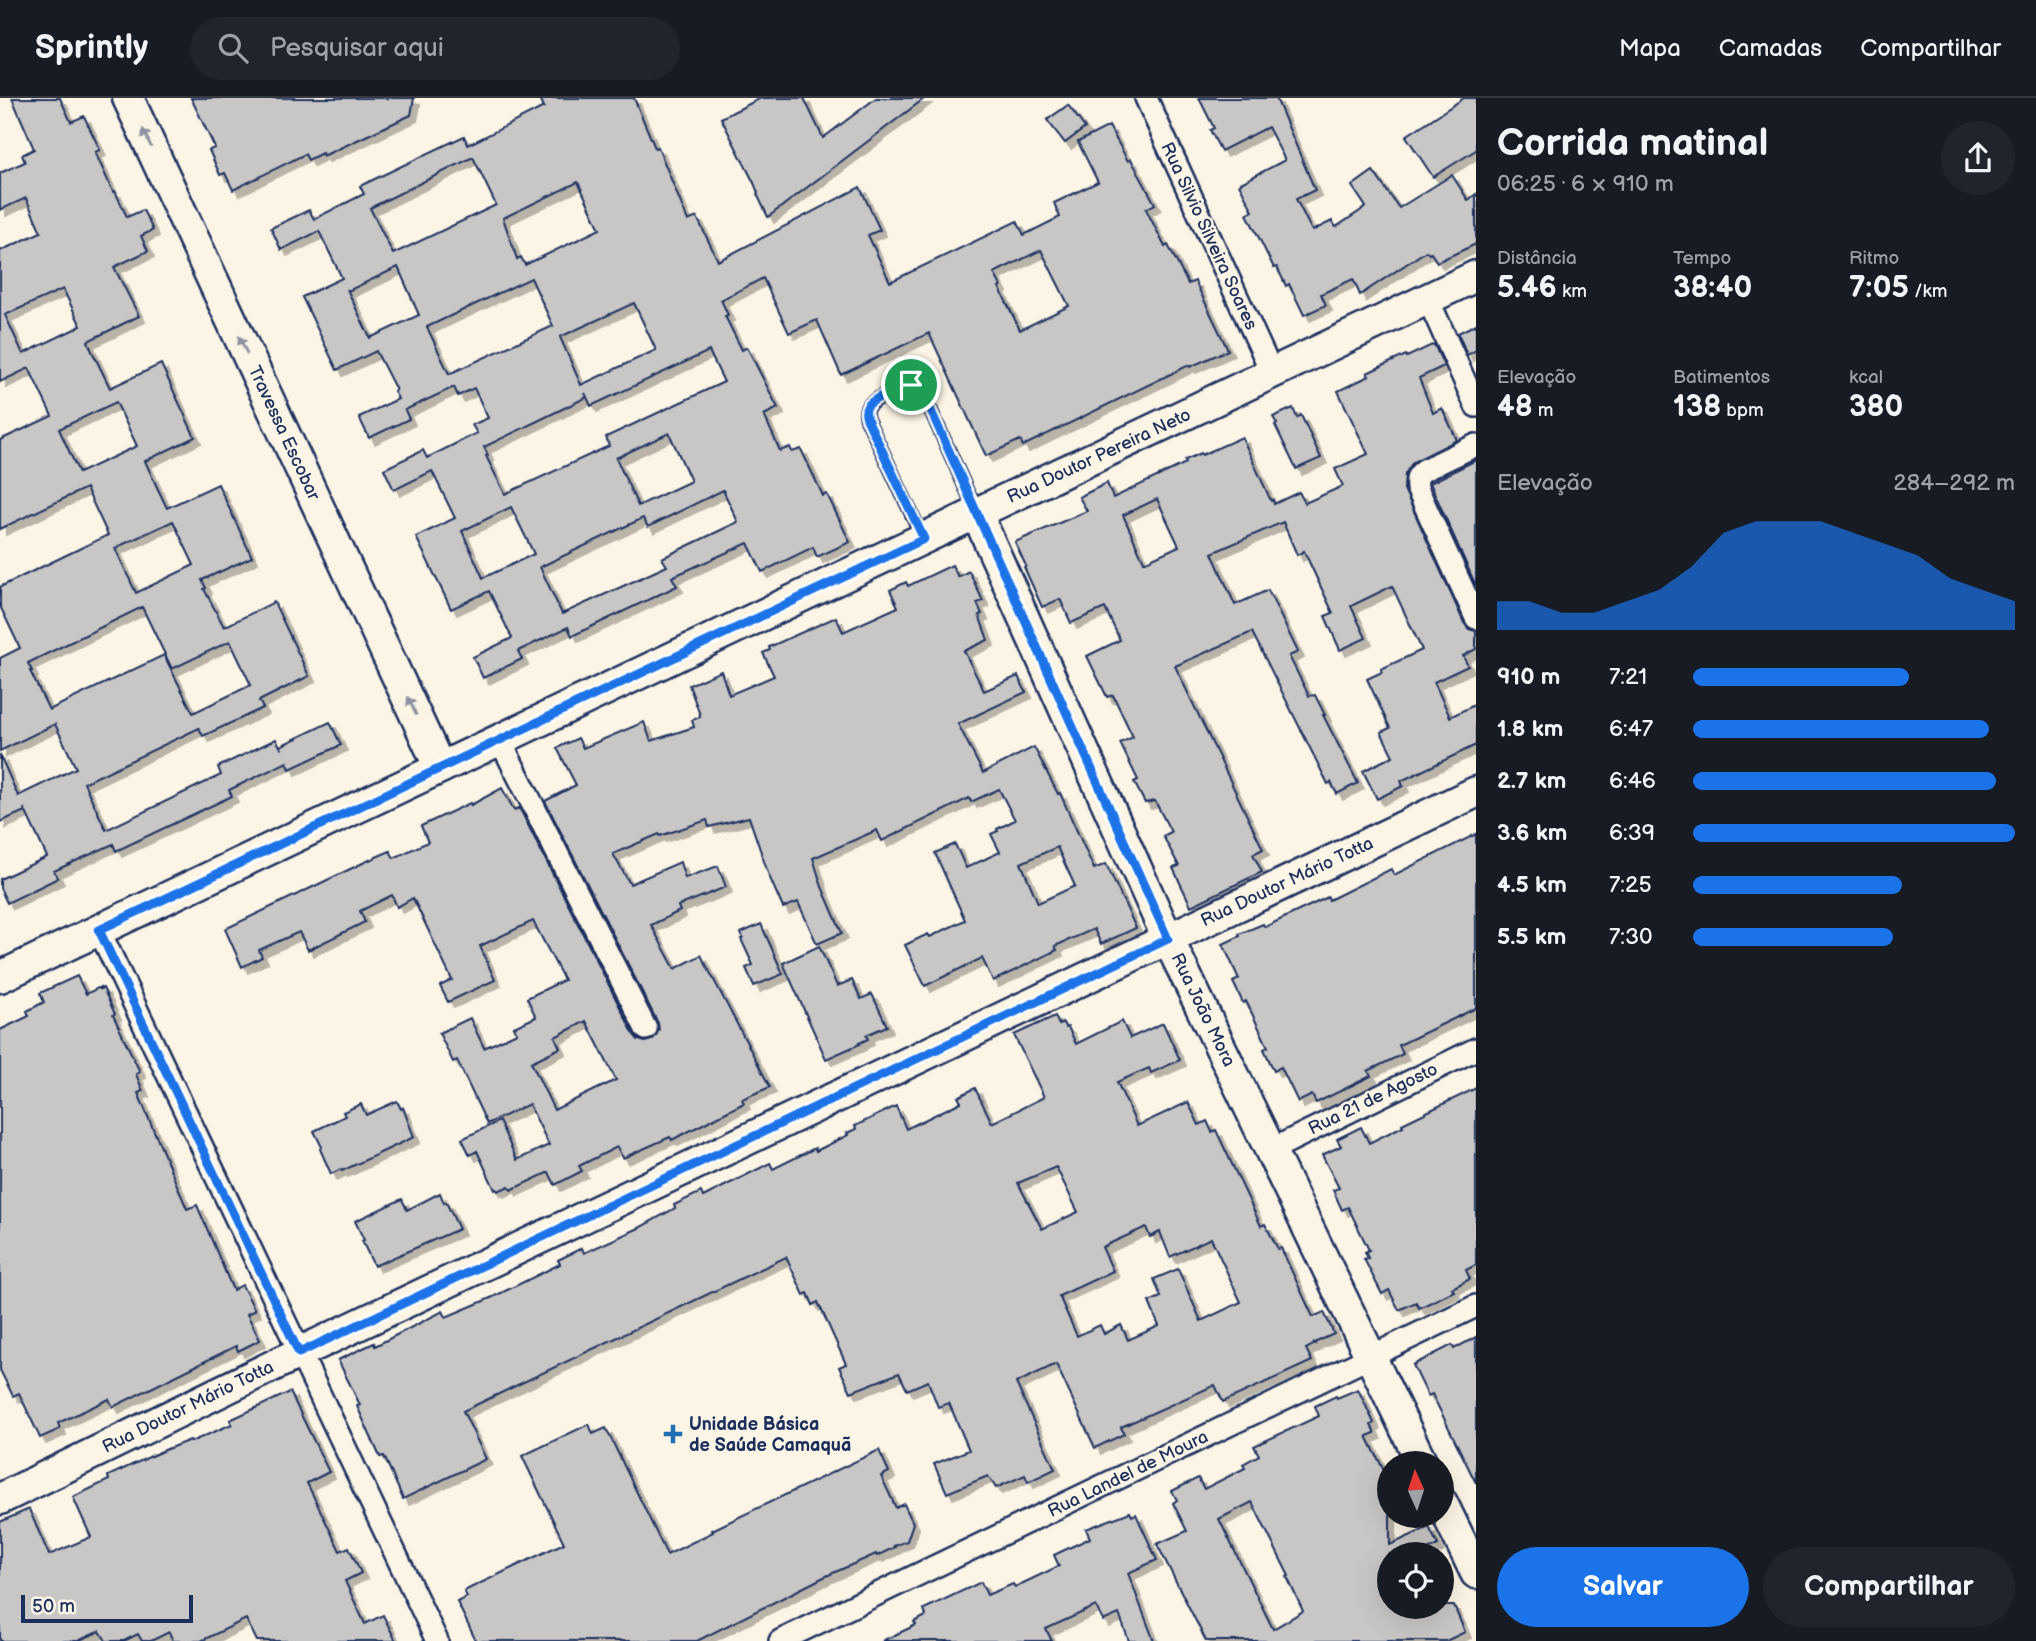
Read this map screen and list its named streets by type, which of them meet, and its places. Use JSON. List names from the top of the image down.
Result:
{
  "streets": {
    "street": [
      "Rua Silvio Silveira Soares",
      "Travessa Escobar",
      "Rua Doutor Pereira Neto",
      "Rua Doutor Mário Totta",
      "Rua João Mora",
      "Rua 21 de Agosto",
      "Rua Landel de Moura"
    ]
  },
  "crossings": [
    ["Rua Silvio Silveira Soares", "Rua Doutor Pereira Neto"],
    ["Travessa Escobar", "Rua Doutor Pereira Neto"],
    ["Rua Doutor Pereira Neto", "Rua João Mora"],
    ["Rua Doutor Mário Totta", "Rua João Mora"],
    ["Rua João Mora", "Rua 21 de Agosto"],
    ["Rua João Mora", "Rua Landel de Moura"]
  ],
  "one_way": ["Travessa Escobar"],
  "places": {
    "health": ["Unidade Básica de Saúde Camaquã"]
  },
  "scale_bar": "50 m",
  "north": "top",
  "page": {
    "header": "Sprintly",
    "search": "Pesquisar aqui",
    "nav": ["Mapa", "Camadas", "Compartilhar"],
    "heading": ["Corrida matinal", "06:25 · 6 × 910 m"],
    "stats": [
      ["Distância", "5.46 km"],
      ["Tempo", "38:40"],
      ["Ritmo", "7:05 /km"],
      ["Elevação", "48 m"],
      ["Batimentos", "138 bpm"],
      ["kcal", "380"]
    ],
    "chart": ["Elevação", "284–292 m"],
    "list": [
      {
        "name": "910 m",
        "note": "7:21"
      },
      {
        "name": "1.8 km",
        "note": "6:47"
      },
      {
        "name": "2.7 km",
        "note": "6:46"
      },
      {
        "name": "3.6 km",
        "note": "6:39"
      },
      {
        "name": "4.5 km",
        "note": "7:25"
      },
      {
        "name": "5.5 km",
        "note": "7:30"
      }
    ],
    "buttons": ["Salvar", "Compartilhar"],
    "scale": "50 m"
  }
}
